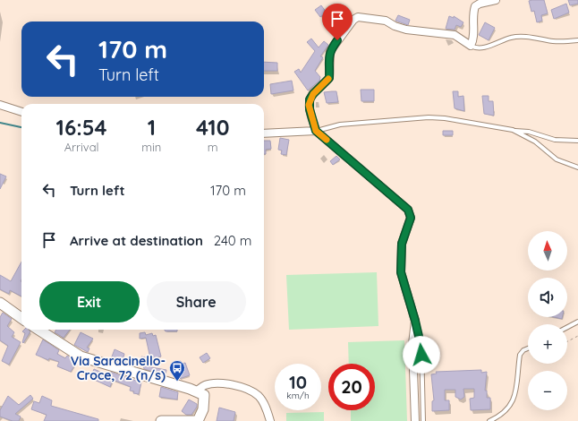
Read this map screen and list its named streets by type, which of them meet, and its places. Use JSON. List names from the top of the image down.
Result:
{
  "places": {
    "bus stop": ["Via Saracinello- Croce, 72 (n/s)"]
  },
  "north": "top",
  "page": {
    "turn": ["170 m", "Turn left"],
    "eta": [
      "16:54",
      "Arrival",
      "1",
      "min",
      "410",
      "m"
    ],
    "list": [
      {
        "name": "Turn left",
        "value": "170 m"
      },
      {
        "name": "Arrive at destination",
        "value": "240 m"
      }
    ],
    "map_buttons": ["+", "−"],
    "buttons": ["Exit", "Share"],
    "speed": "10 km/h",
    "limit": "20"
  }
}
